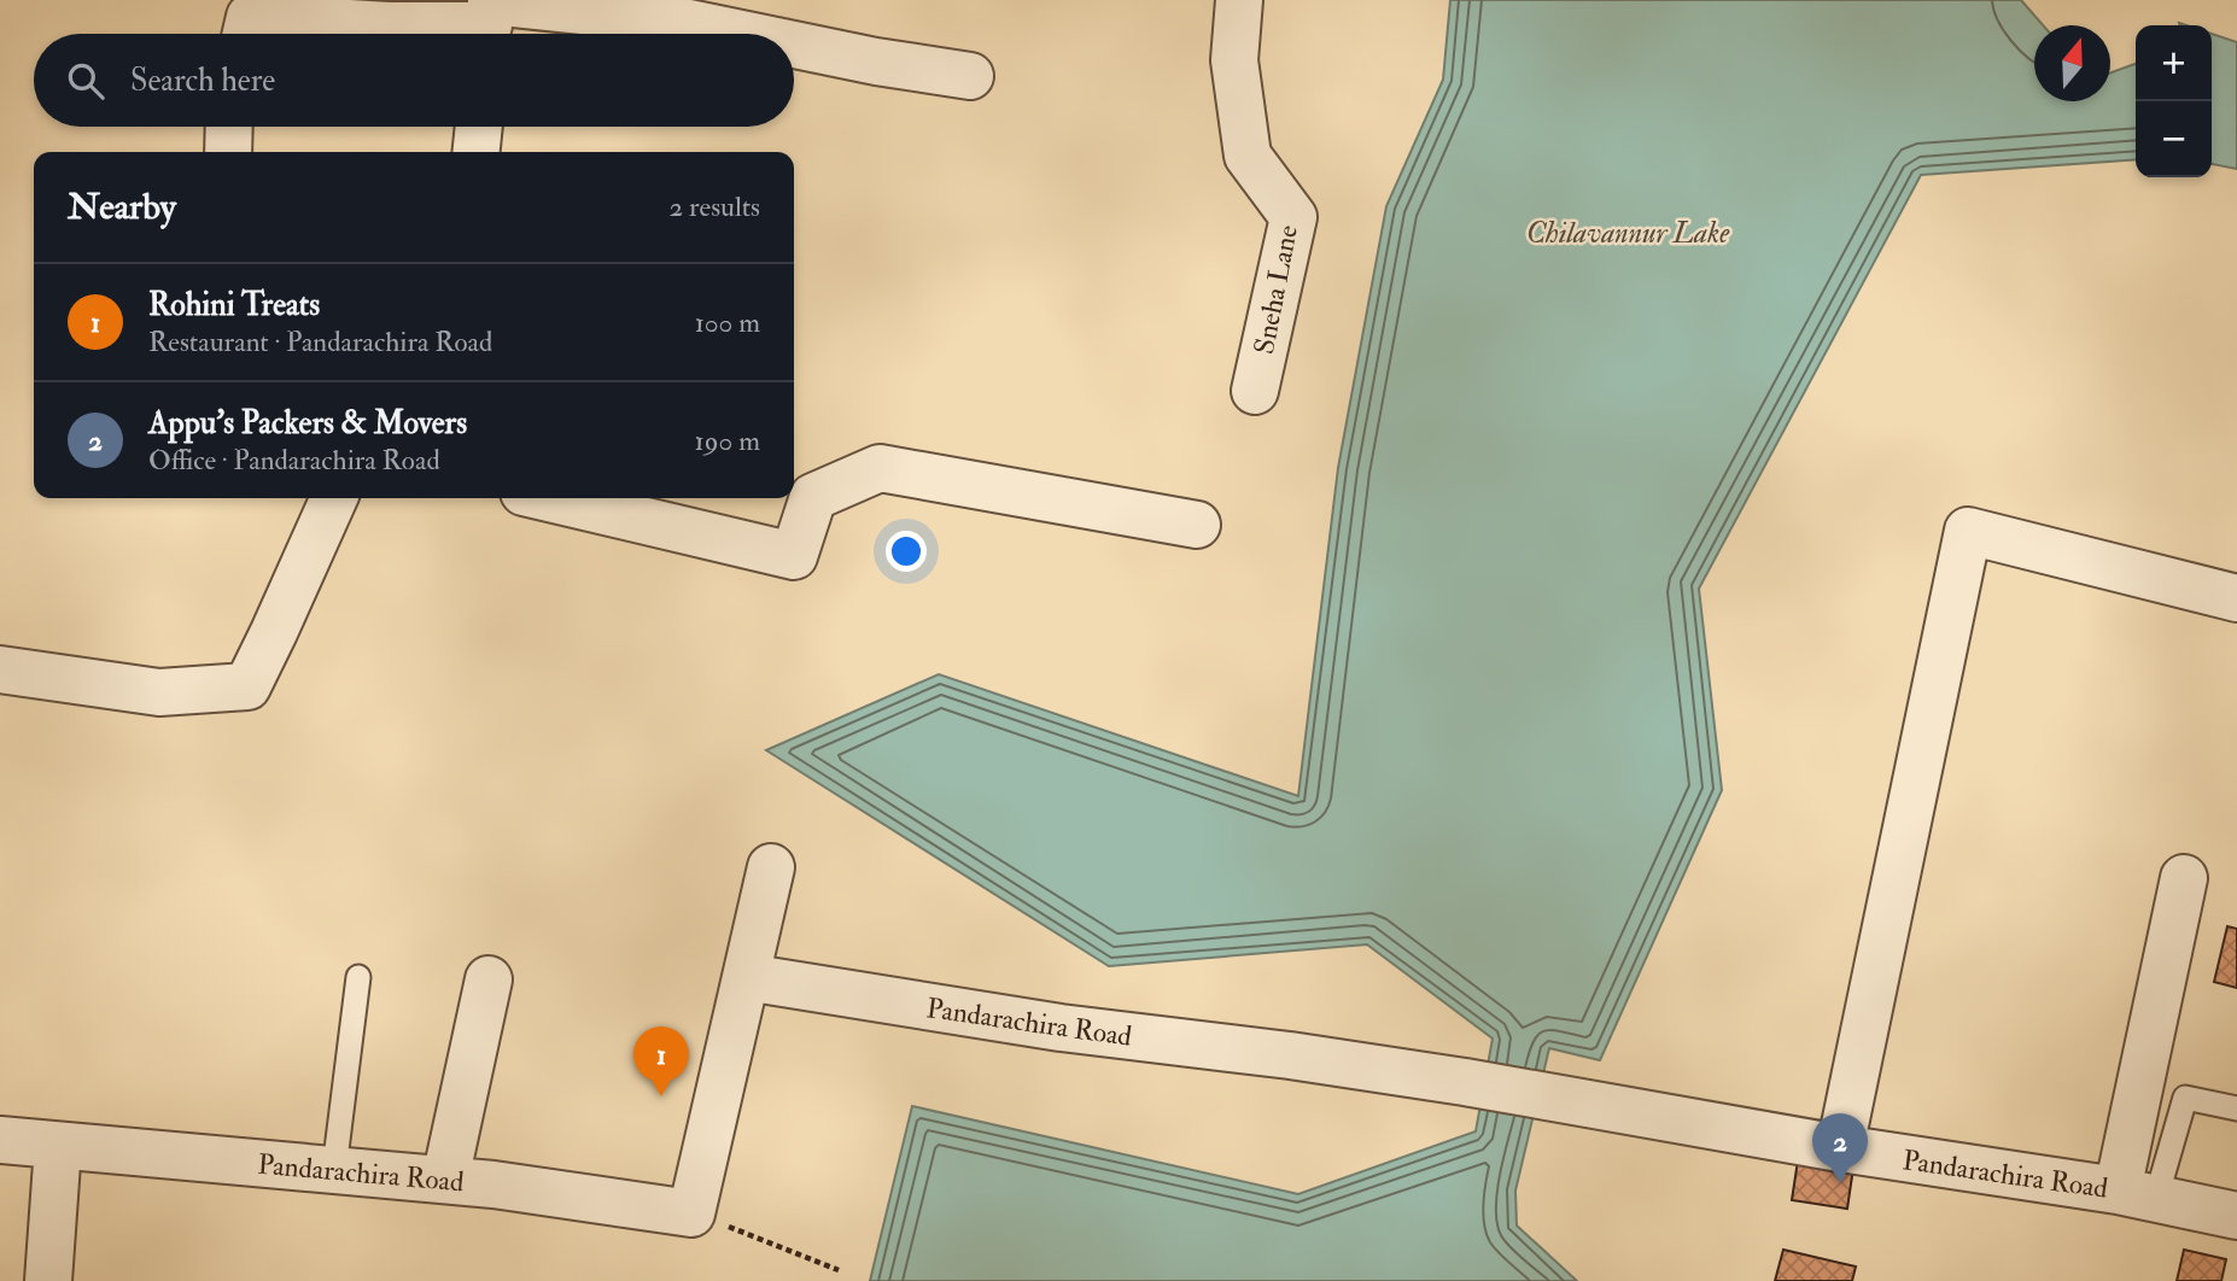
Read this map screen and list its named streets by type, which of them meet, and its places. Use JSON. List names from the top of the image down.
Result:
{
  "streets": {
    "street": ["Sneha Lane", "Pandarachira Road"]
  },
  "water": ["Chilavannur Lake"],
  "north": "top",
  "page": {
    "map_buttons": ["+", "−"],
    "search": "Search here",
    "heading": ["Nearby", "2 results"],
    "list": [
      {
        "mark": "1",
        "name": "Rohini Treats",
        "note": "Restaurant · Pandarachira Road",
        "value": "100 m"
      },
      {
        "mark": "2",
        "name": "Appu's Packers & Movers",
        "note": "Office · Pandarachira Road",
        "value": "190 m"
      }
    ],
    "pins": ["1", "2"]
  }
}
